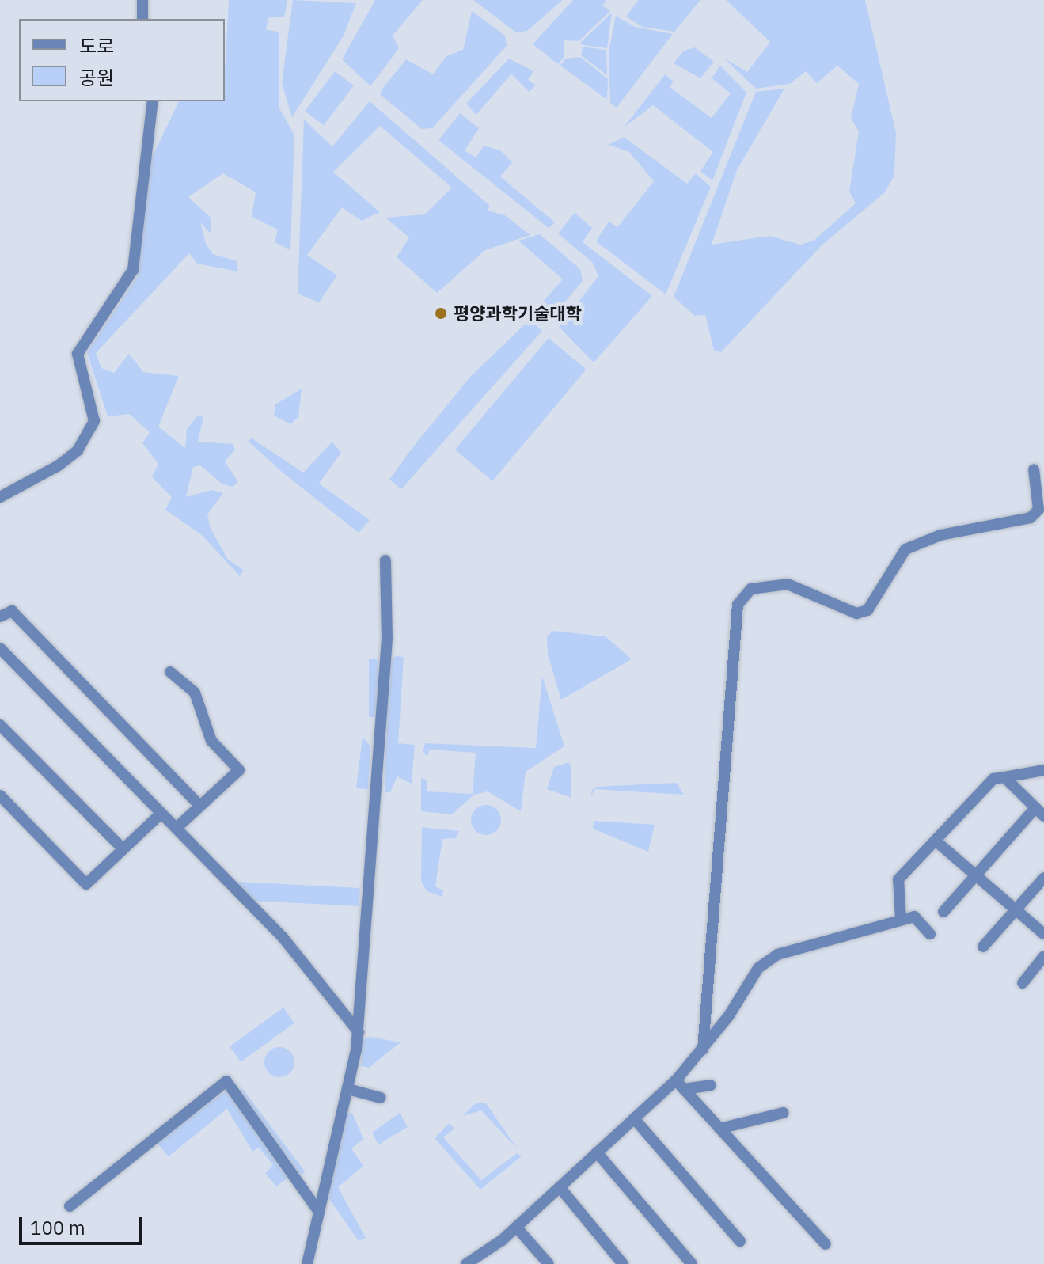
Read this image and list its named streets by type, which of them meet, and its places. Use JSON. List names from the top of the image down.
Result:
{
  "places": ["평양과학기술대학"],
  "legend": ["도로", "공원"],
  "scale_bar": "100 m"
}
